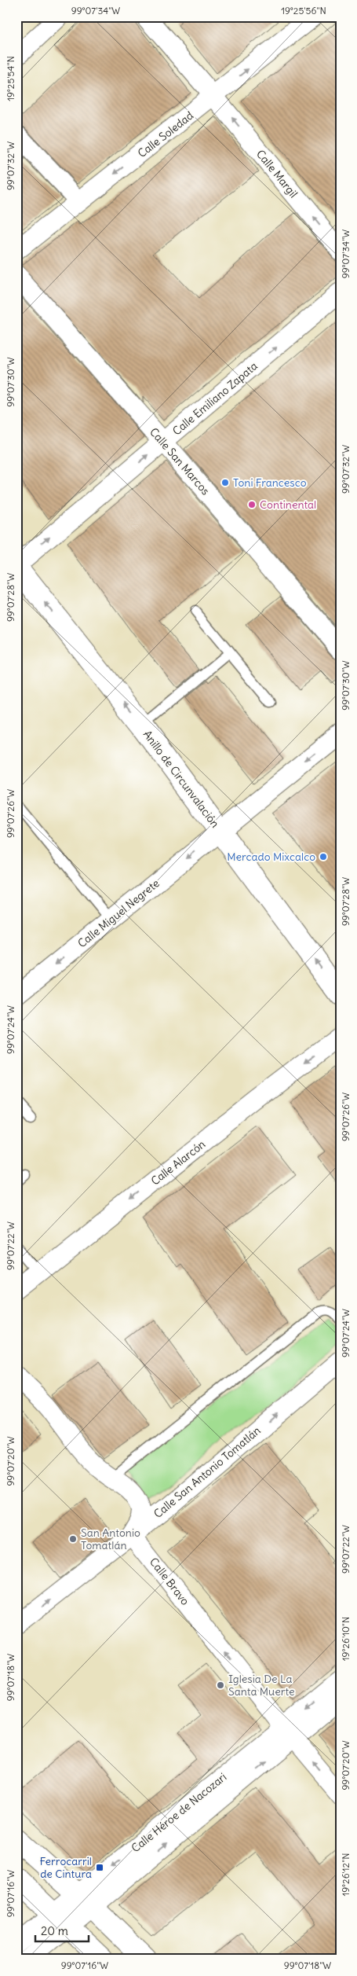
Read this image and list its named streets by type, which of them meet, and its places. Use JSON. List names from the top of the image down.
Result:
{
  "streets": {
    "main road": ["Anillo de Circunvalación"],
    "street": [
      "Calle Soledad",
      "Calle Margil",
      "Calle Emiliano Zapata",
      "Calle San Marcos",
      "Calle Miguel Negrete",
      "Calle Alarcón",
      "Calle San Antonio Tomatlán",
      "Calle Bravo",
      "Calle Héroe de Nacozari"
    ]
  },
  "crossings": [
    ["Calle Soledad", "Calle Margil"],
    ["Calle Emiliano Zapata", "Calle San Marcos"],
    ["Calle Emiliano Zapata", "Anillo de Circunvalación"],
    ["Anillo de Circunvalación", "Calle Miguel Negrete"],
    ["Calle San Antonio Tomatlán", "Calle Bravo"],
    ["Calle Bravo", "Calle Héroe de Nacozari"]
  ],
  "one_way": [
    "Calle Margil",
    "Calle Emiliano Zapata",
    "Anillo de Circunvalación",
    "Calle Miguel Negrete",
    "Calle Alarcón",
    "Calle San Antonio Tomatlán",
    "Calle Bravo"
  ],
  "places": {
    "other": [
      "Toni Francesco",
      "Continental",
      "Mercado Mixcalco",
      "San Antonio Tomatlán",
      "Iglesia De La Santa Muerte"
    ],
    "transit": ["Ferrocarril de Cintura"]
  },
  "scale_bar": "20 m",
  "coordinates": [
    "99°07'34\"W",
    "19°25'56\"N",
    "19°25'54\"N",
    "99°07'32\"W",
    "99°07'30\"W",
    "99°07'28\"W",
    "99°07'26\"W",
    "99°07'24\"W",
    "99°07'22\"W",
    "99°07'20\"W",
    "19°26'10\"N",
    "99°07'18\"W",
    "19°26'12\"N",
    "99°07'16\"W"
  ]
}
